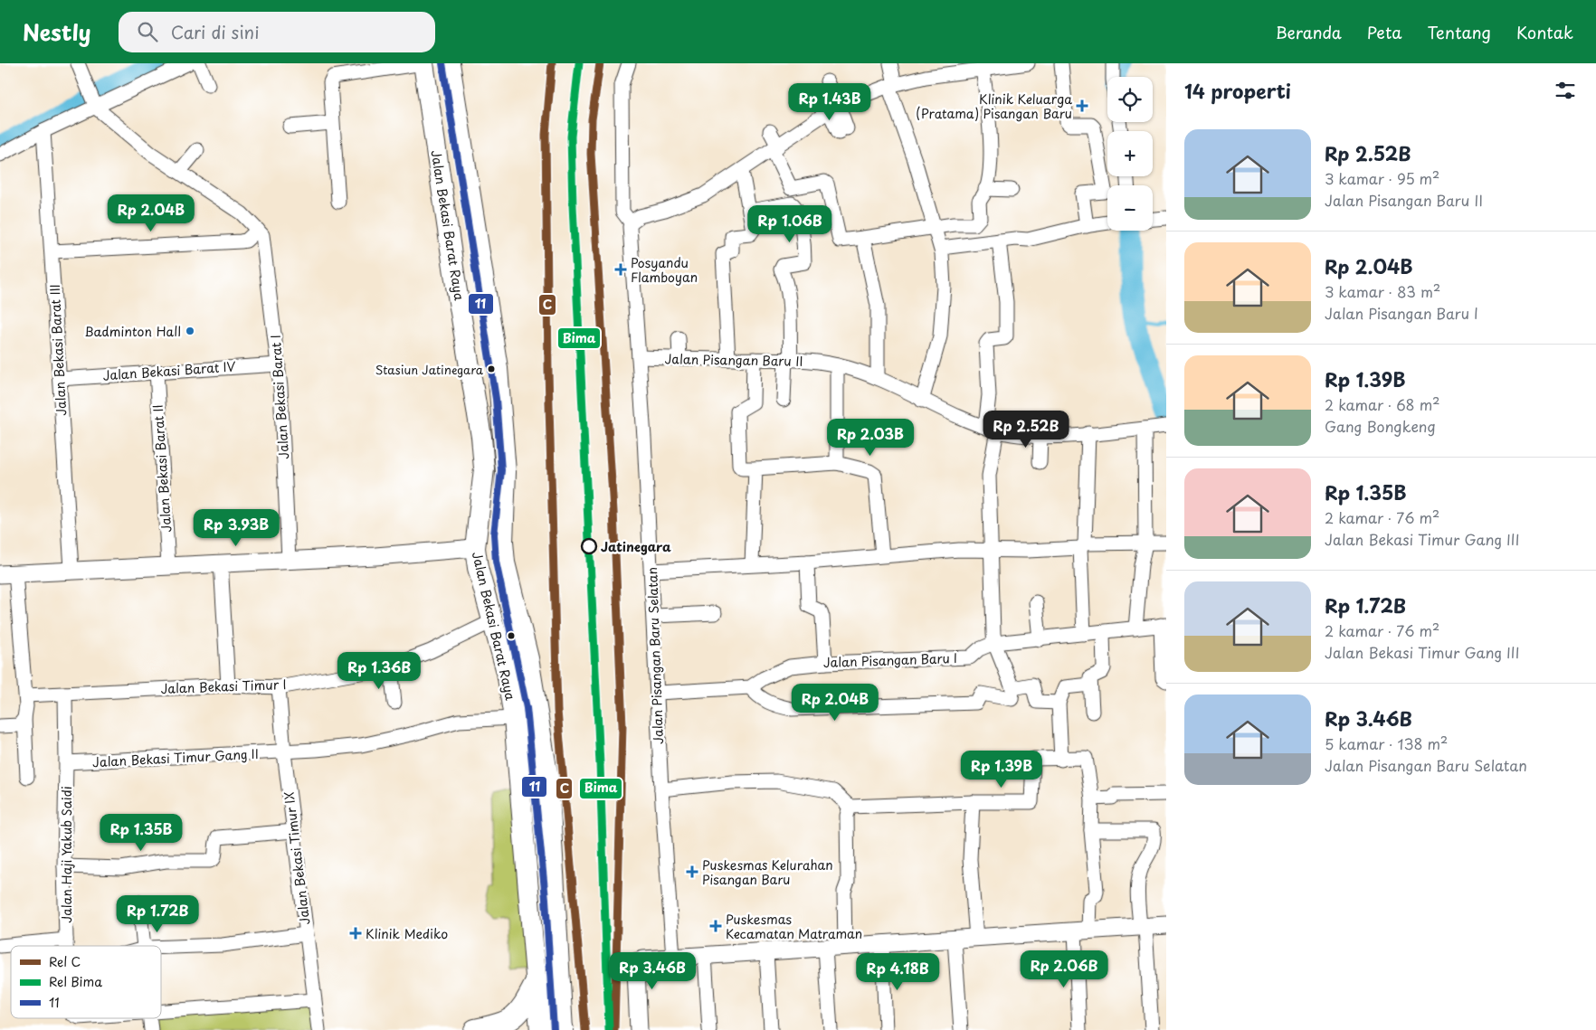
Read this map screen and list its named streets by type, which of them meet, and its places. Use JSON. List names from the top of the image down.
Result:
{
  "streets": {
    "main road": ["Jalan Bekasi Barat Raya"],
    "street": [
      "Jalan Bekasi Barat III",
      "Jalan Pisangan Baru II",
      "Jalan Bekasi Barat IV",
      "Jalan Bekasi Barat I",
      "Jalan Bekasi Barat II",
      "Jalan Pisangan Baru Selatan",
      "Jalan Pisangan Baru I",
      "Jalan Bekasi Timur I",
      "Jalan Bekasi Timur Gang II",
      "Jalan Haji Yakub Saidi",
      "Jalan Bekasi Timur IX"
    ]
  },
  "crossings": [
    ["Jalan Bekasi Barat Raya", "Jalan Bekasi Timur I"],
    ["Jalan Bekasi Barat Raya", "Jalan Bekasi Timur Gang II"],
    ["Jalan Bekasi Barat III", "Jalan Bekasi Barat IV"],
    ["Jalan Pisangan Baru II", "Jalan Pisangan Baru Selatan"],
    ["Jalan Bekasi Barat IV", "Jalan Bekasi Barat I"],
    ["Jalan Bekasi Barat IV", "Jalan Bekasi Barat II"],
    ["Jalan Pisangan Baru Selatan", "Jalan Pisangan Baru I"],
    ["Jalan Bekasi Timur I", "Jalan Haji Yakub Saidi"],
    ["Jalan Bekasi Timur I", "Jalan Bekasi Timur IX"],
    ["Jalan Bekasi Timur Gang II", "Jalan Haji Yakub Saidi"],
    ["Jalan Bekasi Timur Gang II", "Jalan Bekasi Timur IX"]
  ],
  "places": {
    "health": [
      "Klinik Keluarga (Pratama) Pisangan Baru",
      "Posyandu Flamboyan",
      "Puskesmas Kelurahan Pisangan Baru",
      "Puskesmas Kecamatan Matraman",
      "Klinik Mediko"
    ],
    "other": ["Badminton Hall", "Stasiun Jatinegara", "Jatinegara"]
  },
  "lines": ["rail line C", "rail line Bima", "transit line 11"],
  "legend": ["Rel C", "Rel Bima", "11"],
  "page": {
    "header": "Nestly",
    "search": "Cari di sini",
    "nav": [
      "Beranda",
      "Peta",
      "Tentang",
      "Kontak"
    ],
    "heading": "14 properti",
    "map_buttons": ["+", "−"],
    "price": [
      "Rp 1.43B",
      "Rp 2.04B",
      "Rp 1.06B",
      "Rp 2.52B",
      "Rp 2.03B",
      "Rp 3.93B",
      "Rp 1.36B",
      "Rp 2.04B",
      "Rp 1.39B",
      "Rp 1.35B",
      "Rp 1.72B",
      "Rp 2.06B",
      "Rp 3.46B",
      "Rp 4.18B"
    ],
    "list": [
      {
        "name": "Rp 2.52B",
        "note": "3 kamar · 95 m² · Jalan Pisangan Baru II"
      },
      {
        "name": "Rp 2.04B",
        "note": "3 kamar · 83 m² · Jalan Pisangan Baru I"
      },
      {
        "name": "Rp 1.39B",
        "note": "2 kamar · 68 m² · Gang Bongkeng"
      },
      {
        "name": "Rp 1.35B",
        "note": "2 kamar · 76 m² · Jalan Bekasi Timur Gang III"
      },
      {
        "name": "Rp 1.72B",
        "note": "2 kamar · 76 m² · Jalan Bekasi Timur Gang III"
      },
      {
        "name": "Rp 3.46B",
        "note": "5 kamar · 138 m² · Jalan Pisangan Baru Selatan"
      }
    ]
  }
}
